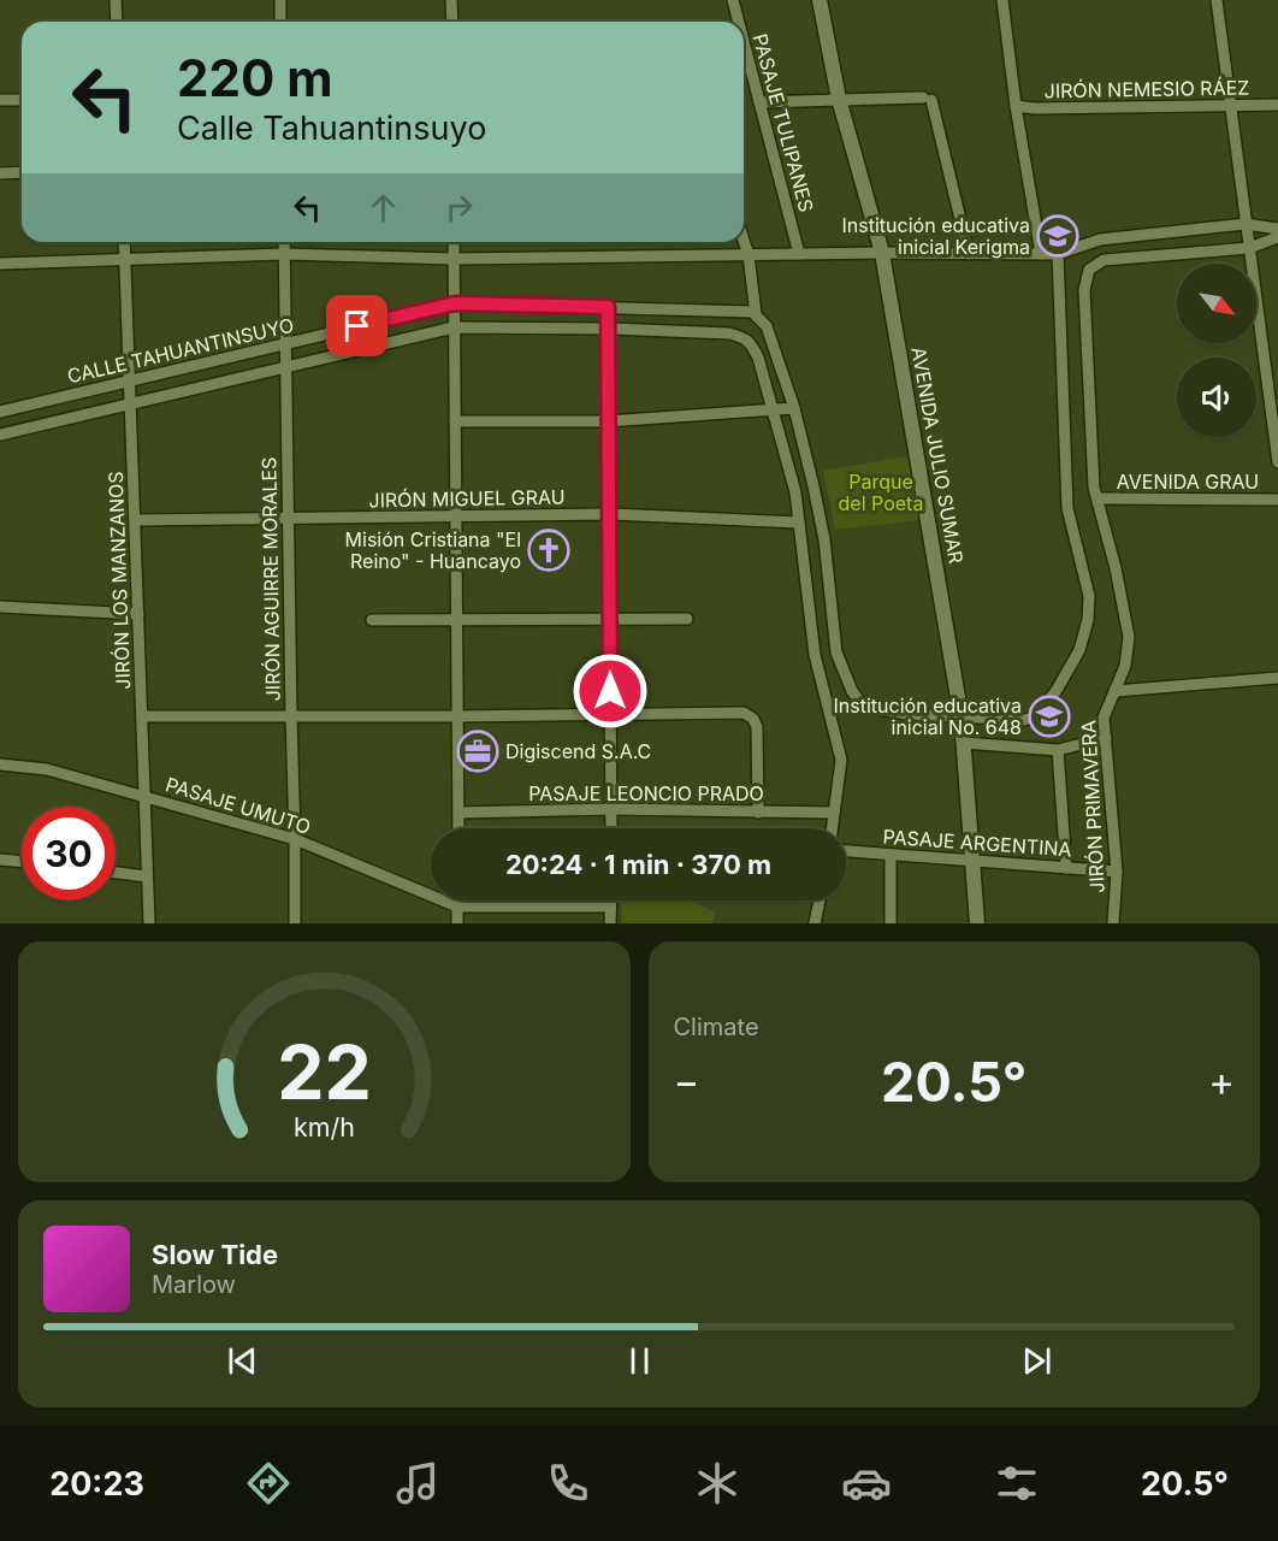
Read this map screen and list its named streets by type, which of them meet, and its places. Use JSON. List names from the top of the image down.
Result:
{
  "streets": {
    "street": [
      "JIRÓN NEMESIO RÁEZ",
      "PASAJE TULIPANES",
      "CALLE TAHUANTINSUYO",
      "AVENIDA JULIO SUMAR",
      "AVENIDA GRAU",
      "JIRÓN MIGUEL GRAU",
      "JIRÓN AGUIRRE MORALES",
      "JIRÓN LOS MANZANOS",
      "PASAJE LEONCIO PRADO",
      "PASAJE UMUTO",
      "JIRÓN PRIMAVERA",
      "PASAJE ARGENTINA"
    ]
  },
  "crossings": [
    ["CALLE TAHUANTINSUYO", "JIRÓN AGUIRRE MORALES"],
    ["CALLE TAHUANTINSUYO", "JIRÓN LOS MANZANOS"],
    ["AVENIDA JULIO SUMAR", "PASAJE ARGENTINA"],
    ["AVENIDA GRAU", "JIRÓN PRIMAVERA"],
    ["JIRÓN MIGUEL GRAU", "JIRÓN AGUIRRE MORALES"],
    ["JIRÓN MIGUEL GRAU", "JIRÓN LOS MANZANOS"],
    ["JIRÓN AGUIRRE MORALES", "PASAJE UMUTO"],
    ["JIRÓN LOS MANZANOS", "PASAJE UMUTO"],
    ["JIRÓN PRIMAVERA", "PASAJE ARGENTINA"]
  ],
  "parks": ["Parque del Poeta"],
  "places": {
    "school or university": ["Institución educativa inicial Kerigma", "Institución educativa inicial No. 648"],
    "church": ["Misión Cristiana \"El Reino\" - Huancayo"],
    "office": ["Digiscend S.A.C"]
  },
  "north": "bottom right",
  "page": {
    "turn": ["220 m", "Calle Tahuantinsuyo"],
    "limit": "30",
    "trip": "20:24 · 1 min · 370 m",
    "tile": "Climate",
    "heat": ["−", "20.5°", "+"],
    "song": ["Slow Tide", "Marlow"],
    "tabs": ["20:23", "20.5°"],
    "gauge": ["22", "km/h"]
  }
}
